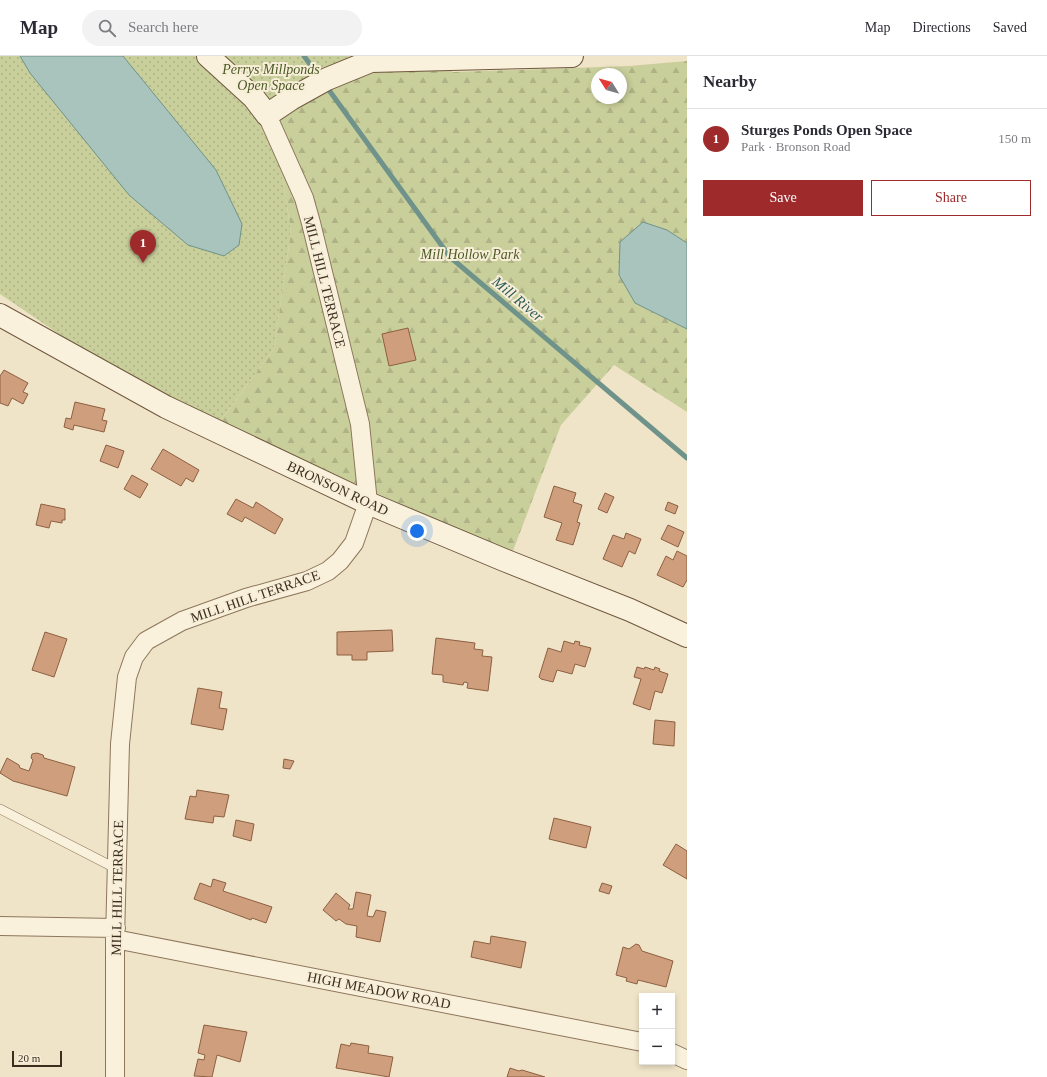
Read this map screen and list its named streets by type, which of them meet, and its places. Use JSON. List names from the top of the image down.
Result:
{
  "streets": {
    "main road": ["BRONSON ROAD"],
    "street": ["MILL HILL TERRACE", "HIGH MEADOW ROAD"]
  },
  "crossings": [
    ["MILL HILL TERRACE", "BRONSON ROAD"],
    ["MILL HILL TERRACE", "HIGH MEADOW ROAD"]
  ],
  "water": ["Mill River"],
  "parks": ["Perrys Millponds Open Space", "Mill Hollow Park"],
  "scale_bar": "20 m",
  "north": "top left",
  "page": {
    "header": "Map",
    "search": "Search here",
    "nav": ["Map", "Directions", "Saved"],
    "heading": "Nearby",
    "list": [
      {
        "mark": "1",
        "name": "Sturges Ponds Open Space",
        "note": "Park · Bronson Road",
        "value": "150 m"
      }
    ],
    "buttons": ["Save", "Share"],
    "pins": "1",
    "map_buttons": ["+", "−"],
    "scale": "20 m"
  }
}
